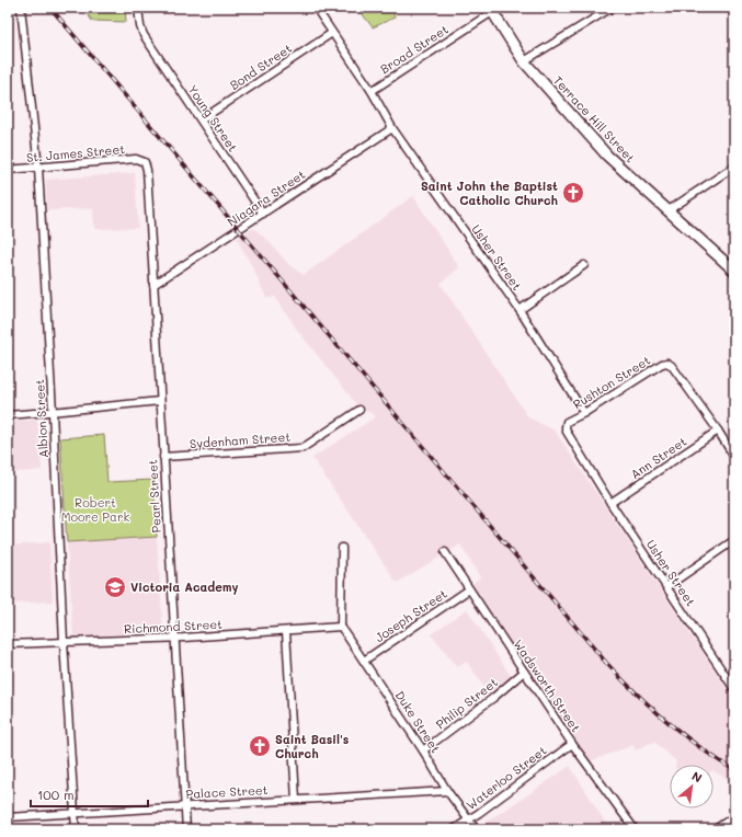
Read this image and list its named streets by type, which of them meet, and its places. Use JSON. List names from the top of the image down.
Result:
{
  "streets": {
    "street": [
      "Broad Street",
      "Bond Street",
      "Young Street",
      "Terrace Hill Street",
      "St. James Street",
      "Niagara Street",
      "Usher Street",
      "Rushton Street",
      "Albion Street",
      "Sydenham Street",
      "Ann Street",
      "Pearl Street",
      "Joseph Street",
      "Richmond Street",
      "Wadsworth Street",
      "Philip Street",
      "Duke Street",
      "Waterloo Street",
      "Palace Street"
    ]
  },
  "crossings": [
    ["Broad Street", "Terrace Hill Street"],
    ["Broad Street", "Usher Street"],
    ["Bond Street", "Young Street"],
    ["Bond Street", "Usher Street"],
    ["Young Street", "Niagara Street"],
    ["St. James Street", "Albion Street"],
    ["St. James Street", "Pearl Street"],
    ["Niagara Street", "Usher Street"],
    ["Niagara Street", "Pearl Street"],
    ["Usher Street", "Rushton Street"],
    ["Usher Street", "Ann Street"],
    ["Rushton Street", "Ann Street"],
    ["Albion Street", "Richmond Street"],
    ["Albion Street", "Palace Street"],
    ["Sydenham Street", "Pearl Street"],
    ["Pearl Street", "Richmond Street"],
    ["Pearl Street", "Palace Street"],
    ["Joseph Street", "Wadsworth Street"],
    ["Joseph Street", "Duke Street"],
    ["Richmond Street", "Duke Street"],
    ["Wadsworth Street", "Philip Street"],
    ["Wadsworth Street", "Waterloo Street"],
    ["Philip Street", "Duke Street"],
    ["Duke Street", "Waterloo Street"],
    ["Duke Street", "Palace Street"]
  ],
  "parks": ["Robert Moore Park"],
  "places": {
    "church": ["Saint John the Baptist Catholic Church", "Saint Basil's Church"],
    "school or university": ["Victoria Academy"]
  },
  "scale_bar": "100 m",
  "north": "top right"
}
